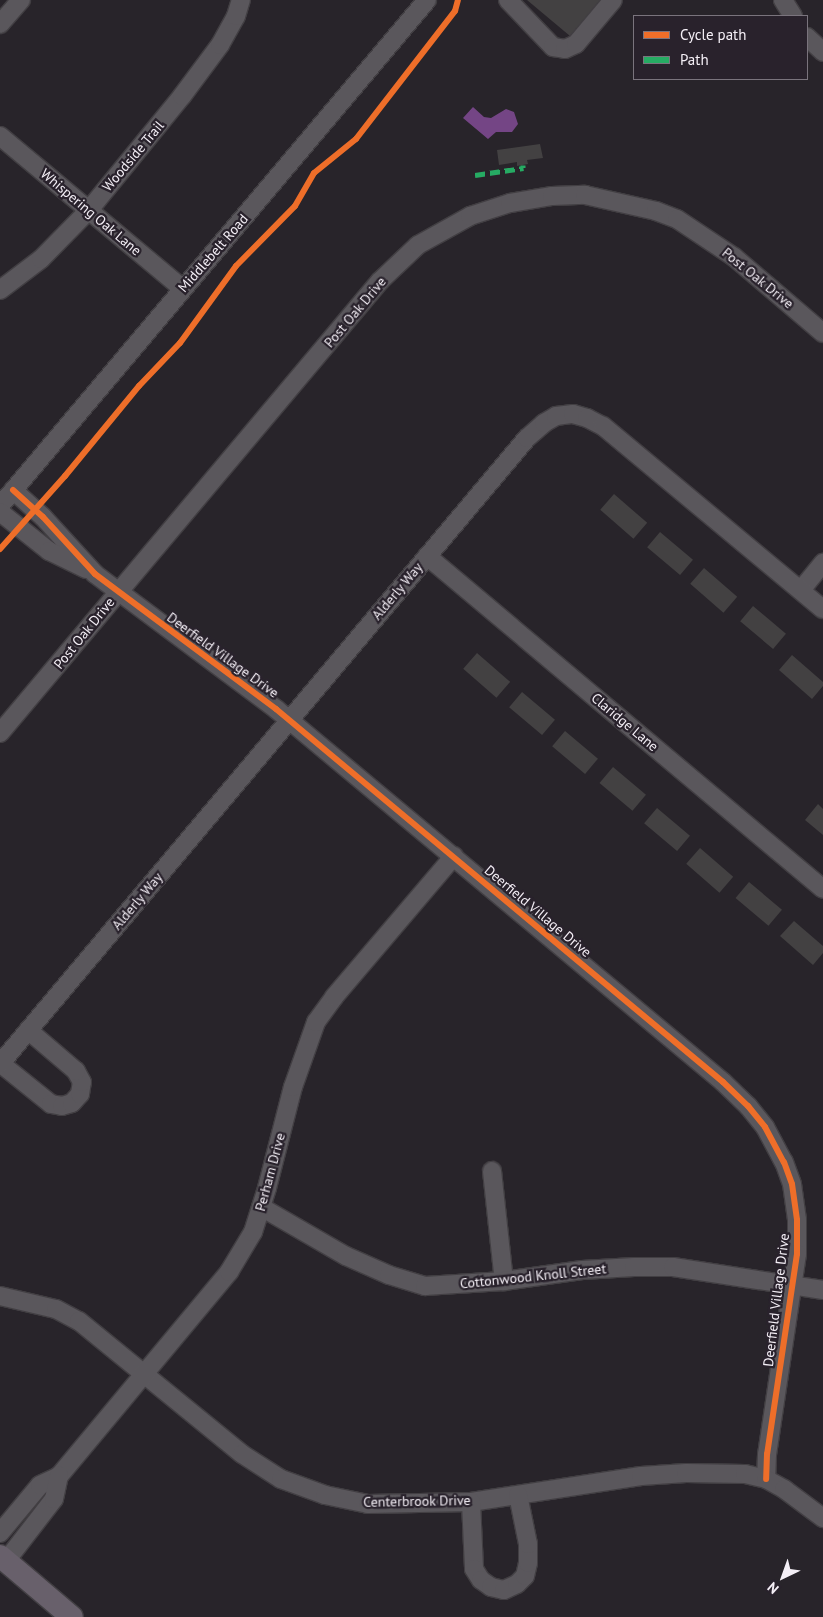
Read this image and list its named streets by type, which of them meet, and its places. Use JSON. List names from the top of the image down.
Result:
{
  "streets": {
    "street": [
      "Woodside Trail",
      "Whispering Oak Lane",
      "Middlebelt Road",
      "Post Oak Drive",
      "Alderly Way",
      "Deerfield Village Drive",
      "Claridge Lane",
      "Perham Drive",
      "Cottonwood Knoll Street",
      "Centerbrook Drive"
    ]
  },
  "crossings": [
    ["Woodside Trail", "Whispering Oak Lane"],
    ["Whispering Oak Lane", "Middlebelt Road"],
    ["Middlebelt Road", "Deerfield Village Drive"],
    ["Post Oak Drive", "Deerfield Village Drive"],
    ["Alderly Way", "Deerfield Village Drive"],
    ["Alderly Way", "Claridge Lane"],
    ["Deerfield Village Drive", "Perham Drive"],
    ["Deerfield Village Drive", "Cottonwood Knoll Street"],
    ["Deerfield Village Drive", "Centerbrook Drive"],
    ["Perham Drive", "Cottonwood Knoll Street"],
    ["Perham Drive", "Centerbrook Drive"]
  ],
  "legend": ["Cycle path", "Path"],
  "north": "bottom left"
}
